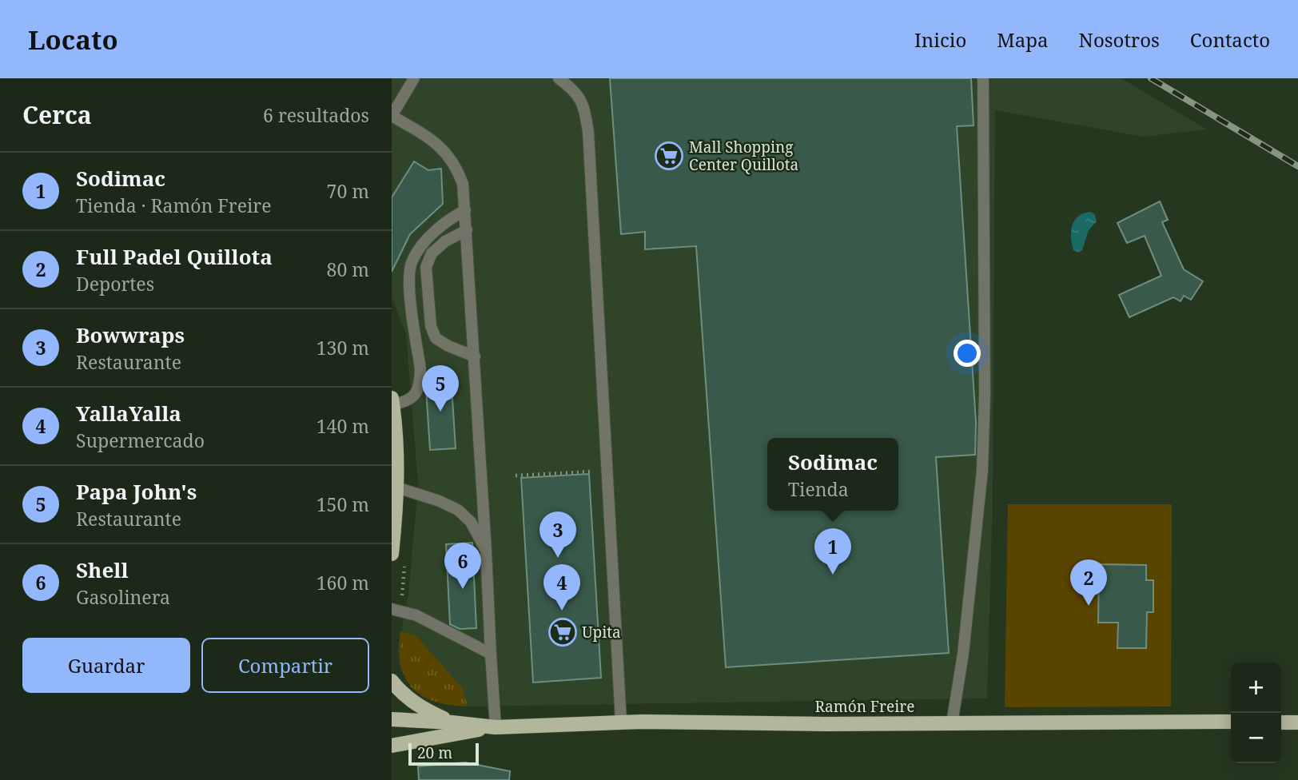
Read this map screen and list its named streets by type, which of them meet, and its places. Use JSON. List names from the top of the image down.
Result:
{
  "streets": {
    "main road": ["Ramón Freire"]
  },
  "places": {
    "supermarket": ["Mall Shopping Center Quillota", "Upita"]
  },
  "scale_bar": "20 m",
  "page": {
    "header": "Locato",
    "nav": [
      "Inicio",
      "Mapa",
      "Nosotros",
      "Contacto"
    ],
    "heading": ["Cerca", "6 resultados"],
    "list": [
      {
        "mark": "1",
        "name": "Sodimac",
        "note": "Tienda · Ramón Freire",
        "value": "70 m"
      },
      {
        "mark": "2",
        "name": "Full Padel Quillota",
        "note": "Deportes",
        "value": "80 m"
      },
      {
        "mark": "3",
        "name": "Bowwraps",
        "note": "Restaurante",
        "value": "130 m"
      },
      {
        "mark": "4",
        "name": "YallaYalla",
        "note": "Supermercado",
        "value": "140 m"
      },
      {
        "mark": "5",
        "name": "Papa John's",
        "note": "Restaurante",
        "value": "150 m"
      },
      {
        "mark": "6",
        "name": "Shell",
        "note": "Gasolinera",
        "value": "160 m"
      }
    ],
    "pins": [
      "5",
      "3",
      "1",
      "6",
      "2",
      "4"
    ],
    "popup": ["Sodimac", "Tienda"],
    "buttons": ["Guardar", "Compartir"],
    "map_buttons": ["+", "−"],
    "scale": "20 m"
  }
}
